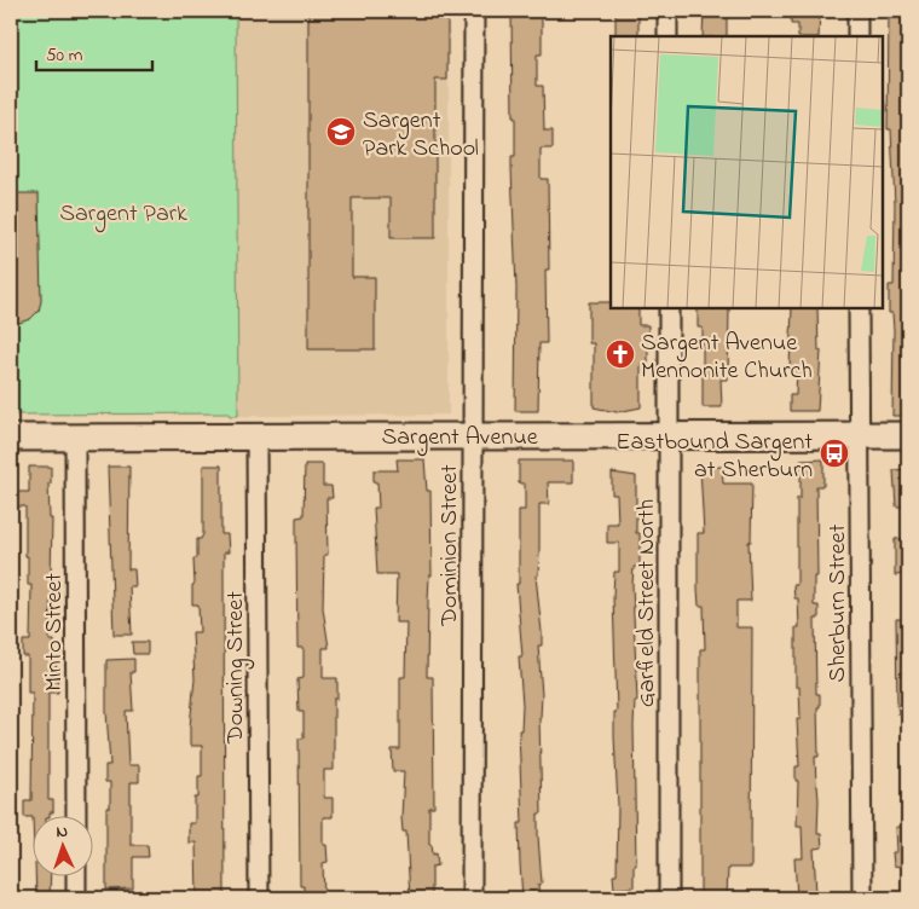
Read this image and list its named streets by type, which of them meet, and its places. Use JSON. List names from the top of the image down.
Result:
{
  "streets": {
    "main road": ["Sargent Avenue"],
    "street": [
      "Dominion Street",
      "Garfield Street North",
      "Sherburn Street",
      "Minto Street",
      "Downing Street"
    ]
  },
  "crossings": [
    ["Sargent Avenue", "Dominion Street"],
    ["Sargent Avenue", "Garfield Street North"],
    ["Sargent Avenue", "Sherburn Street"],
    ["Sargent Avenue", "Minto Street"],
    ["Sargent Avenue", "Downing Street"]
  ],
  "parks": ["Sargent Park"],
  "places": {
    "school or university": ["Sargent Park School"],
    "church": ["Sargent Avenue Mennonite Church"],
    "bus stop": ["Eastbound Sargent at Sherburn"]
  },
  "scale_bar": "50 m",
  "north": "top"
}
